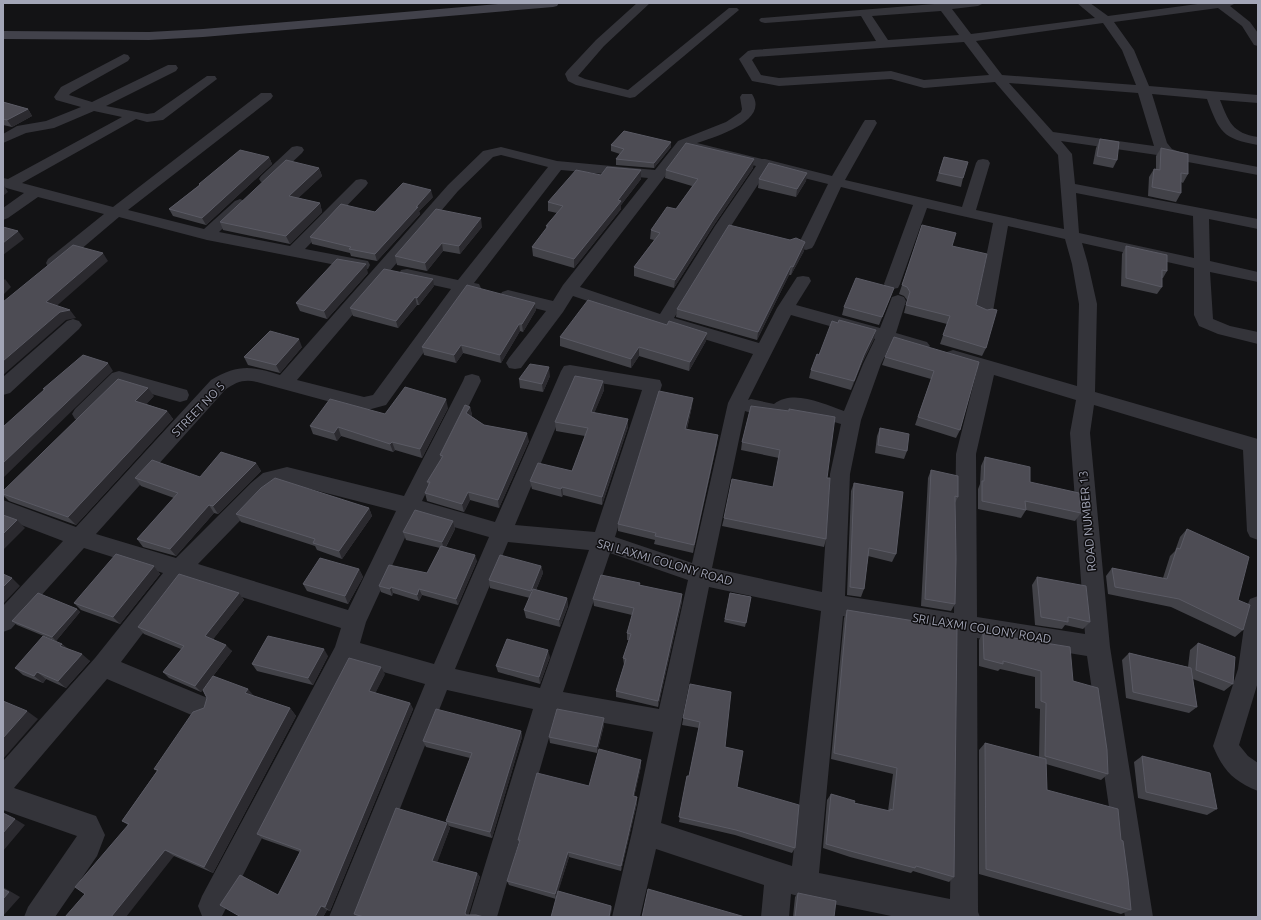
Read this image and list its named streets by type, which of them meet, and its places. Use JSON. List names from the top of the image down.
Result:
{
  "streets": {
    "street": ["STREET NO 5", "ROAD NUMBER 13", "SRI LAXMI COLONY ROAD"]
  },
  "crossings": [
    ["ROAD NUMBER 13", "SRI LAXMI COLONY ROAD"]
  ]
}
